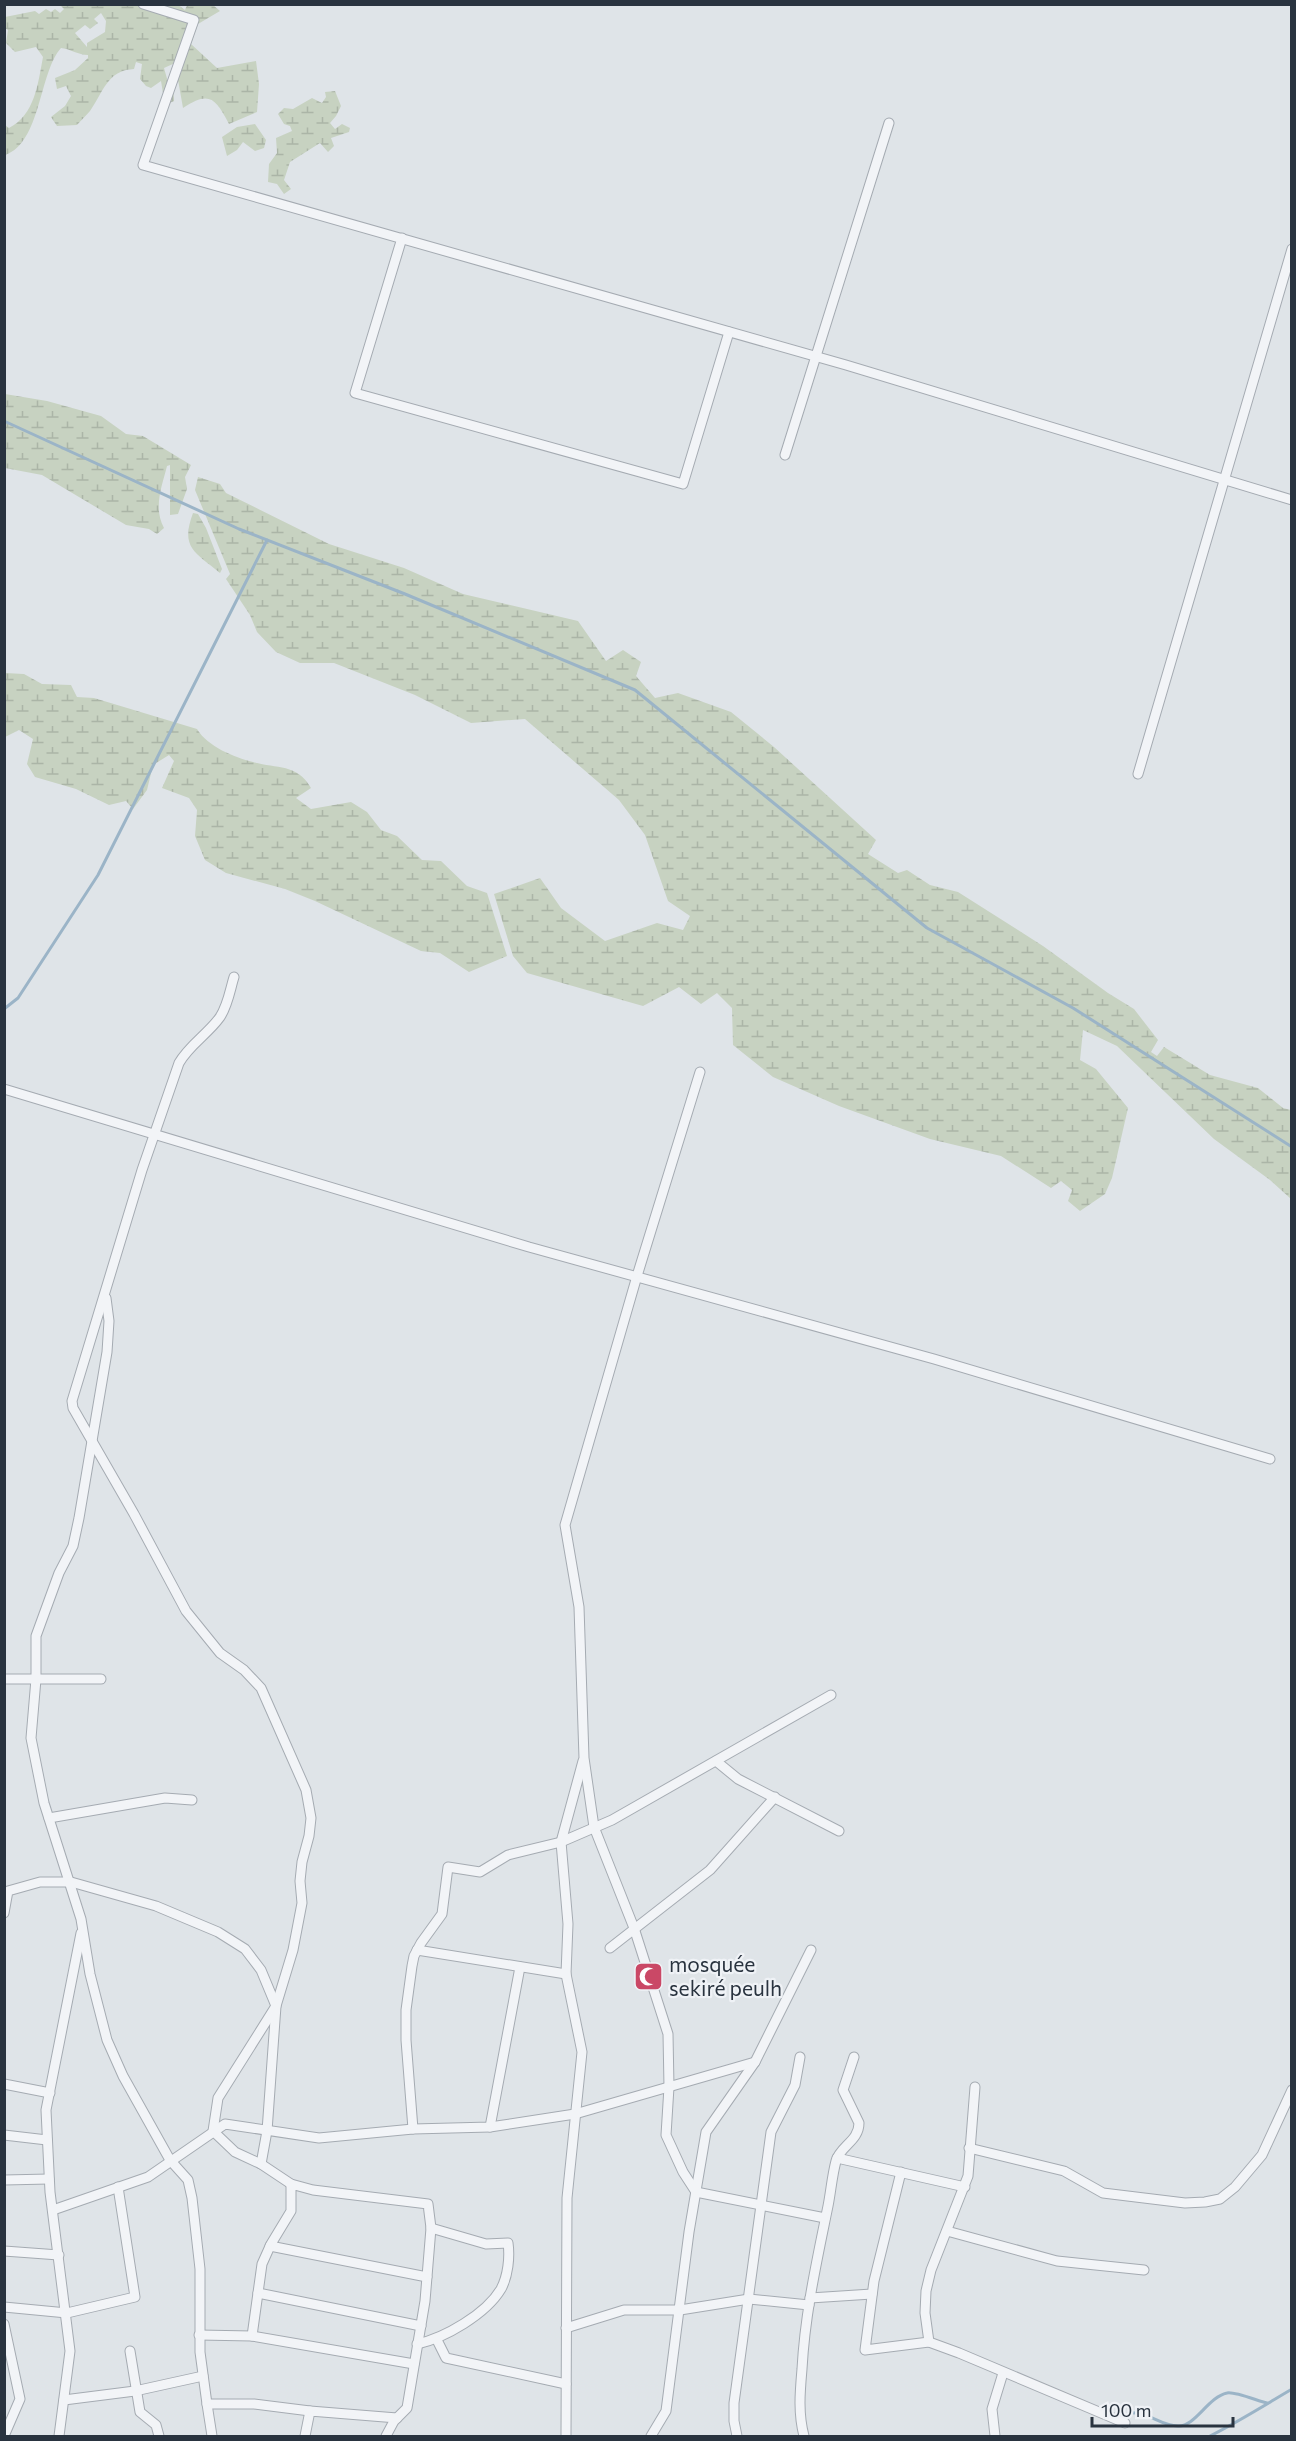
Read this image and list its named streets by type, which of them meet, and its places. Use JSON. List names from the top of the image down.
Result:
{
  "places": {
    "mosque": ["mosquée sekiré peulh"]
  },
  "scale_bar": "100 m"
}
